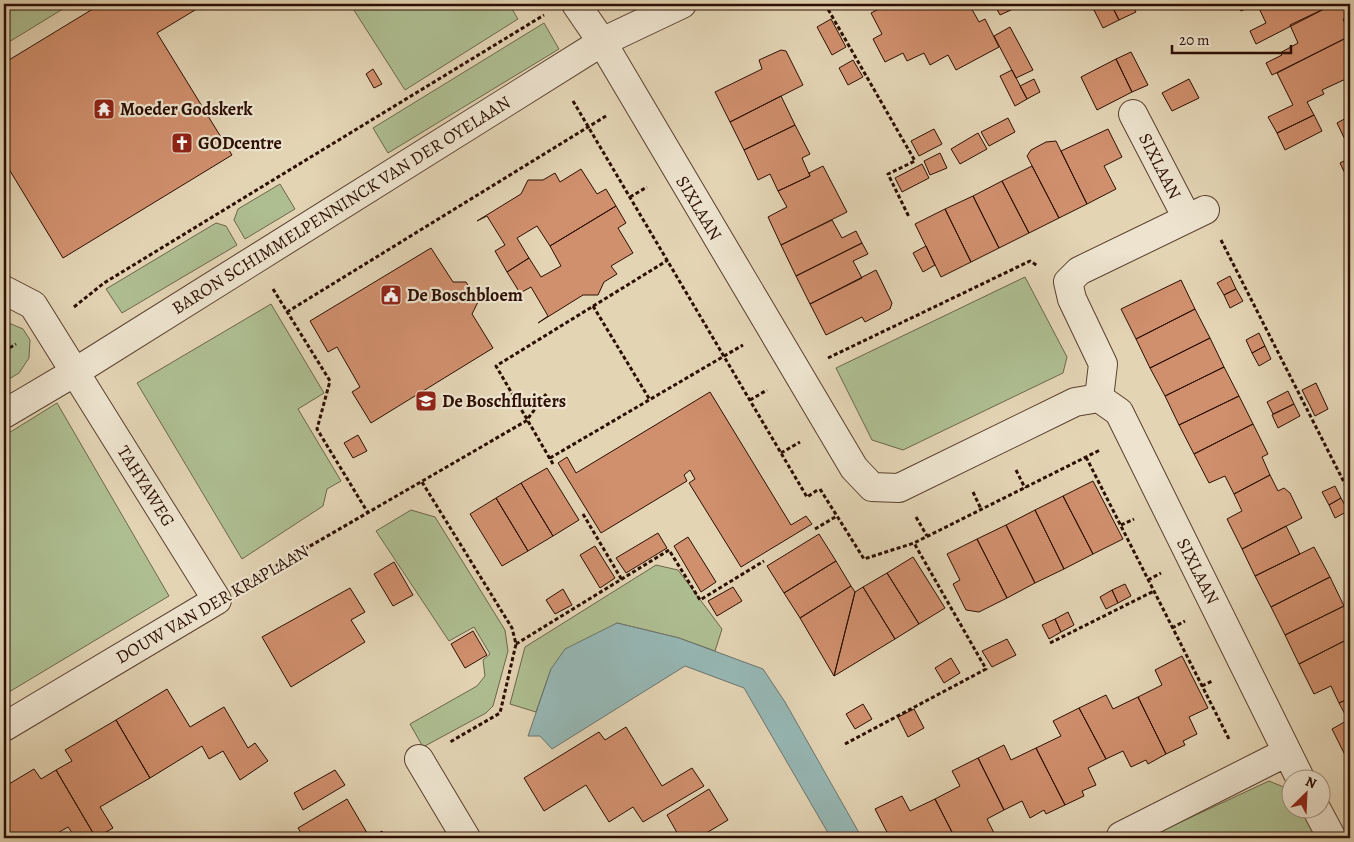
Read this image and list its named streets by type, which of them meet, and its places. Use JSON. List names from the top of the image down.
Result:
{
  "streets": {
    "street": [
      "SIXLAAN",
      "BARON SCHIMMELPENNINCK VAN DER OYELAAN",
      "TAHYAWEG",
      "DOUW VAN DER KRAPLAAN"
    ]
  },
  "crossings": [
    ["SIXLAAN", "BARON SCHIMMELPENNINCK VAN DER OYELAAN"],
    ["BARON SCHIMMELPENNINCK VAN DER OYELAAN", "TAHYAWEG"],
    ["TAHYAWEG", "DOUW VAN DER KRAPLAAN"]
  ],
  "places": {
    "temple": ["Moeder Godskerk"],
    "church": ["GODcentre"],
    "public building": ["De Boschbloem"],
    "school or university": ["De Boschfluiters"]
  },
  "scale_bar": "20 m",
  "north": "top right"
}
